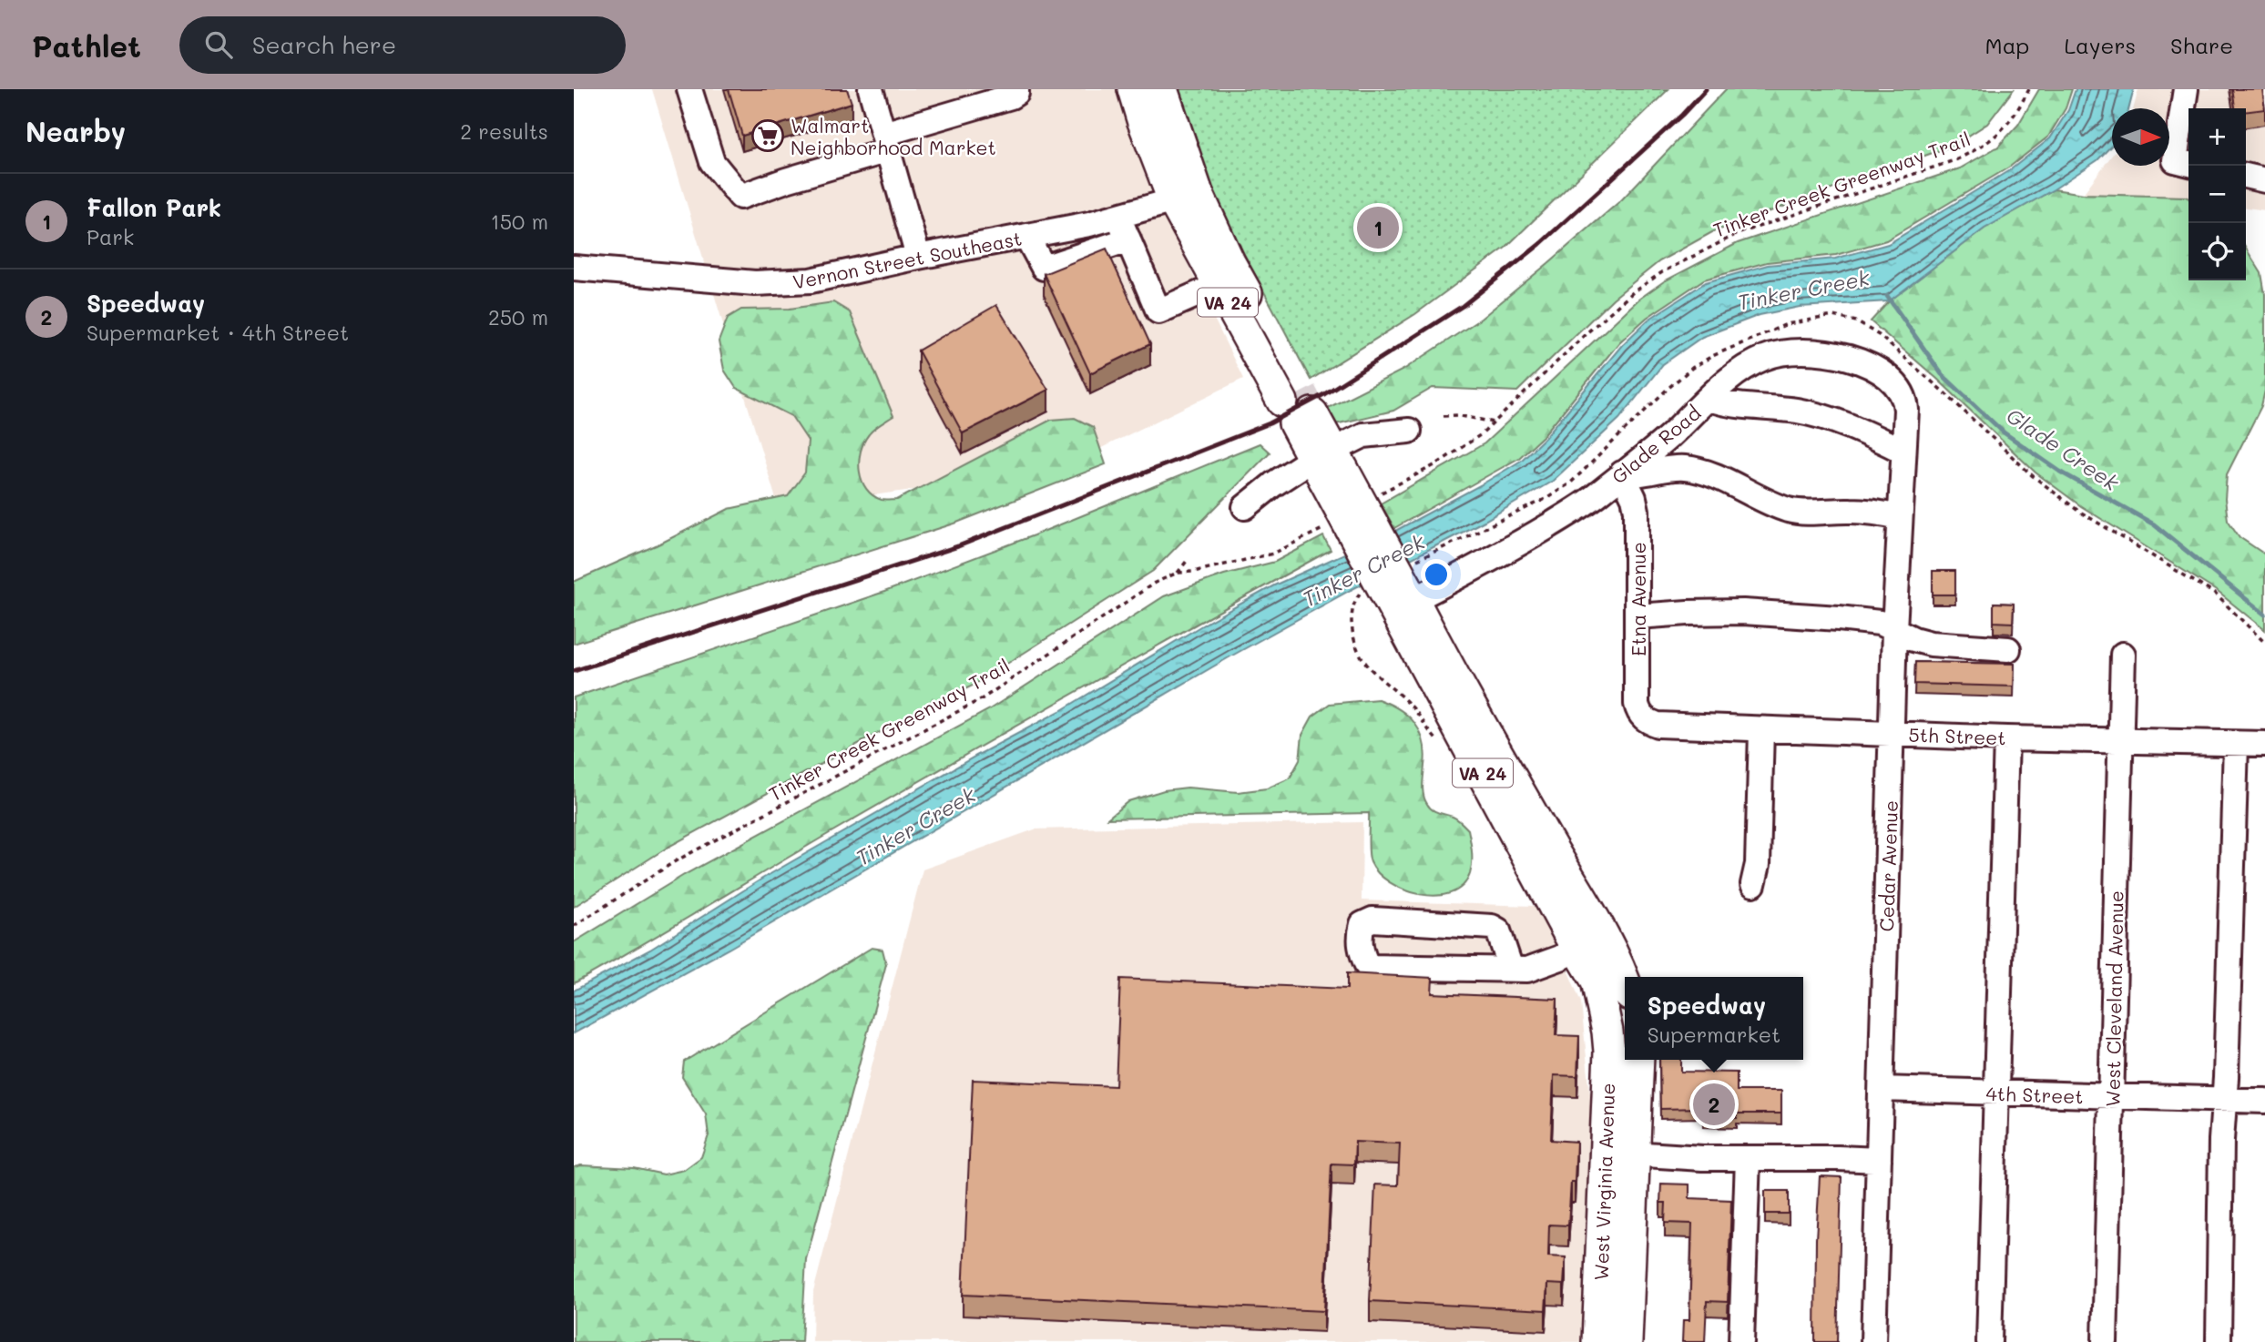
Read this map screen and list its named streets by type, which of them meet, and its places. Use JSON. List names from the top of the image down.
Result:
{
  "streets": {
    "main road": ["VA 24", "West Virginia Avenue"],
    "street": [
      "Vernon Street Southeast",
      "Glade Road",
      "Etna Avenue",
      "5th Street",
      "Cedar Avenue",
      "West Cleveland Avenue",
      "4th Street"
    ],
    "path": ["Tinker Creek Greenway Trail"]
  },
  "crossings": [
    ["Vernon Street Southeast", "VA 24"],
    ["VA 24", "West Virginia Avenue"],
    ["Glade Road", "Etna Avenue"],
    ["Glade Road", "Cedar Avenue"],
    ["Glade Road", "West Virginia Avenue"],
    ["Etna Avenue", "5th Street"],
    ["5th Street", "Cedar Avenue"],
    ["5th Street", "West Cleveland Avenue"],
    ["Cedar Avenue", "4th Street"],
    ["West Cleveland Avenue", "4th Street"]
  ],
  "water": ["Tinker Creek", "Glade Creek"],
  "places": {
    "supermarket": ["Walmart Neighborhood Market"]
  },
  "north": "right",
  "page": {
    "header": "Pathlet",
    "search": "Search here",
    "nav": ["Map", "Layers", "Share"],
    "heading": ["Nearby", "2 results"],
    "map_buttons": ["+", "−"],
    "list": [
      {
        "mark": "1",
        "name": "Fallon Park",
        "note": "Park",
        "value": "150 m"
      },
      {
        "mark": "2",
        "name": "Speedway",
        "note": "Supermarket · 4th Street",
        "value": "250 m"
      }
    ],
    "pins": ["1", "2"],
    "popup": ["Speedway", "Supermarket"]
  }
}
